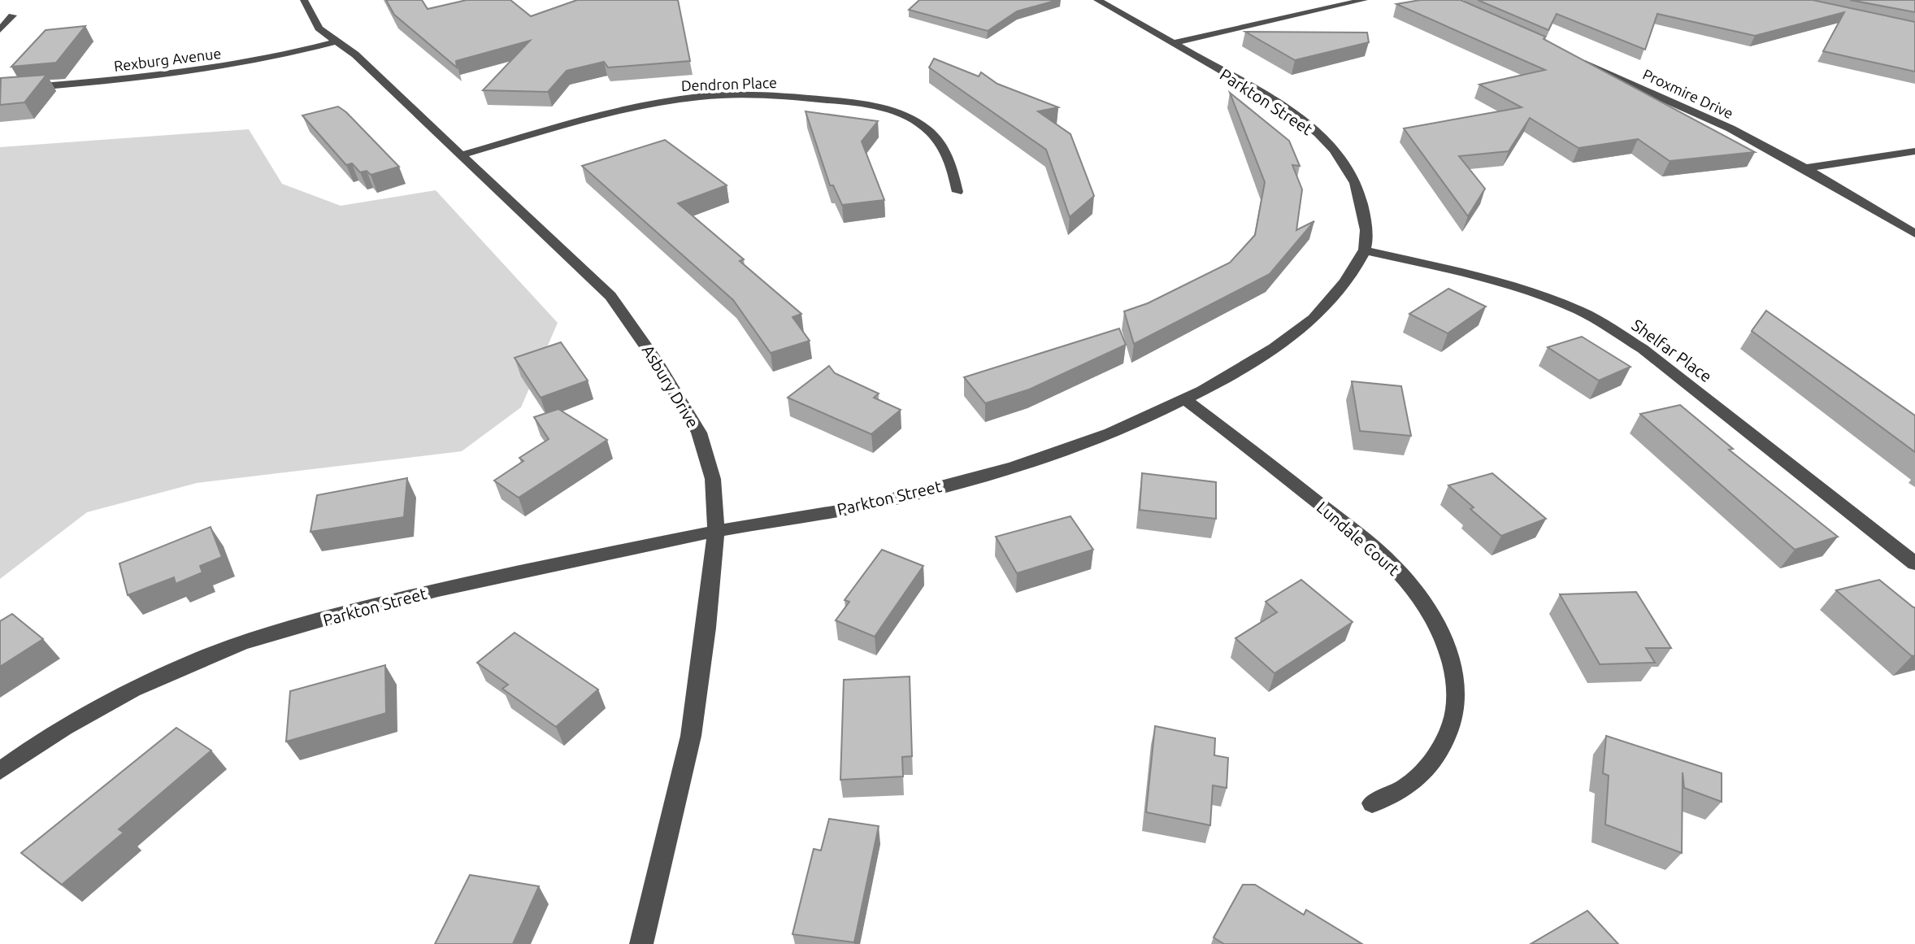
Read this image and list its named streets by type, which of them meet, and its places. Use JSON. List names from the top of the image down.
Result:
{
  "streets": {
    "street": [
      "Rexburg Avenue",
      "Dendron Place",
      "Proxmire Drive",
      "Parkton Street",
      "Shelfar Place",
      "Asbury Drive",
      "Lundale Court"
    ]
  },
  "crossings": [
    ["Rexburg Avenue", "Asbury Drive"],
    ["Dendron Place", "Asbury Drive"],
    ["Parkton Street", "Shelfar Place"],
    ["Parkton Street", "Asbury Drive"],
    ["Parkton Street", "Lundale Court"]
  ]
}
